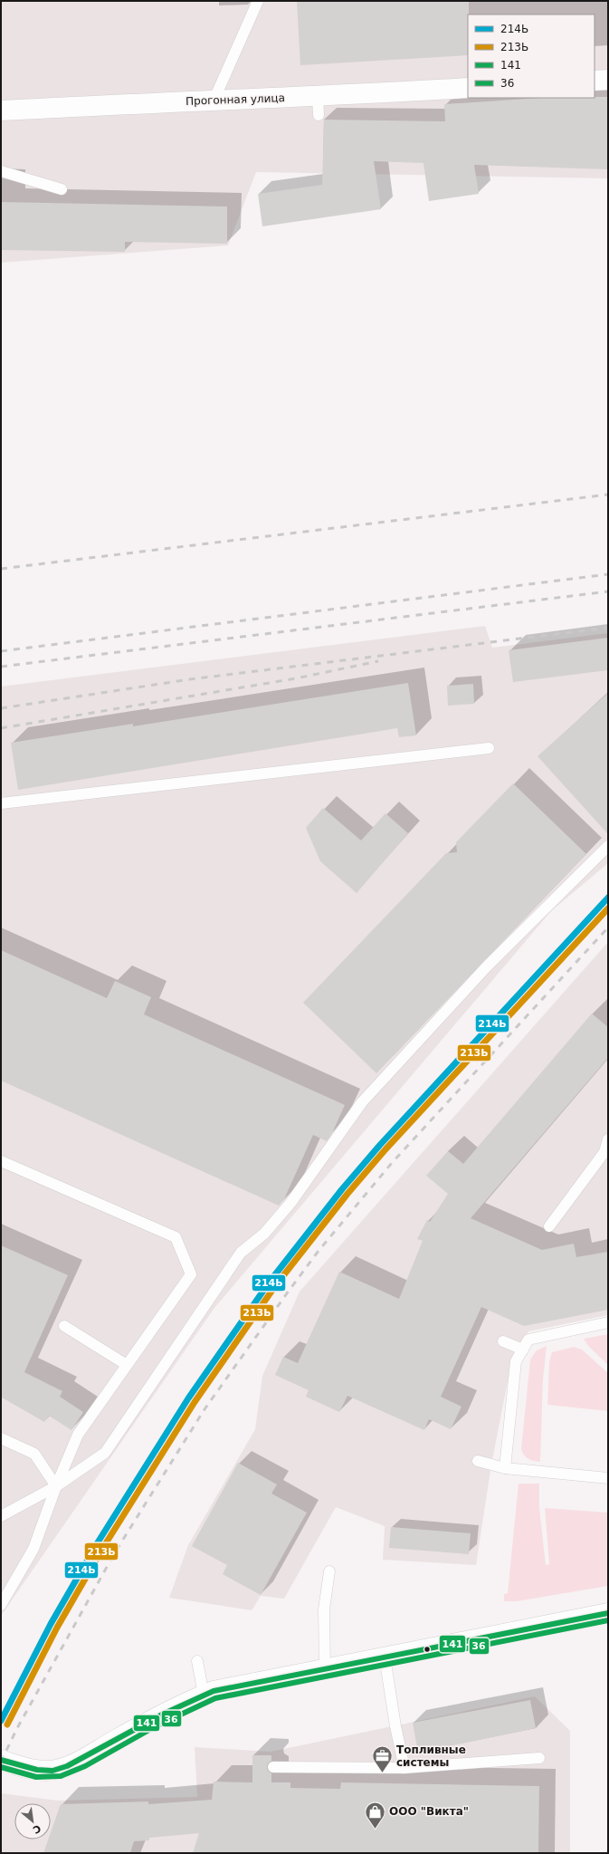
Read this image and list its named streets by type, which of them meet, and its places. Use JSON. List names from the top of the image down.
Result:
{
  "streets": {
    "street": ["Прогонная улица"]
  },
  "places": {
    "office": ["Топливные системы"],
    "shop": ["ООО \"Викта\""]
  },
  "lines": [
    "transit line 214Ь",
    "transit line 213Ь",
    "transit line 141",
    "transit line 36"
  ],
  "legend": [
    "214Ь",
    "213Ь",
    "141",
    "36"
  ],
  "north": "bottom right"
}
